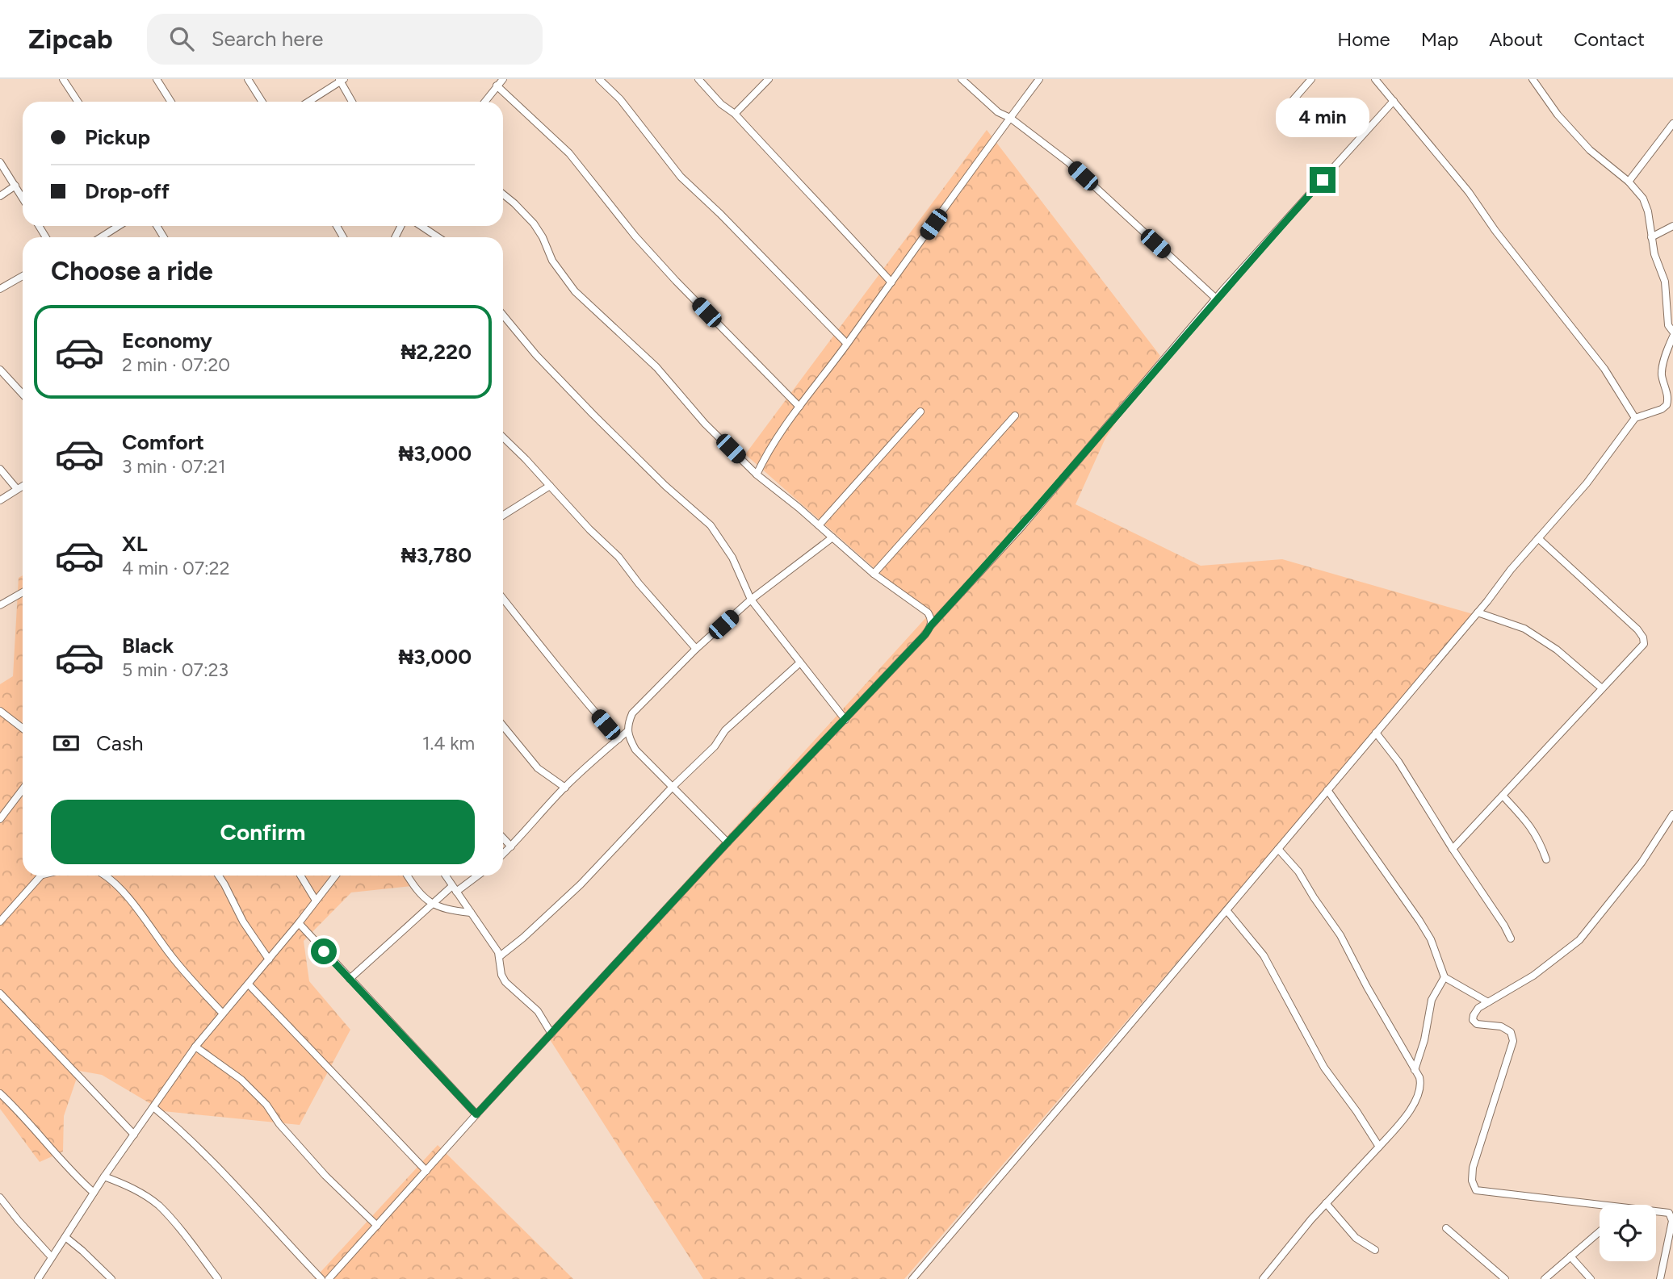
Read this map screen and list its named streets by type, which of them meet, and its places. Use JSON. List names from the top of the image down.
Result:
{
  "page": {
    "header": "Zipcab",
    "search": "Search here",
    "nav": [
      "Home",
      "Map",
      "About",
      "Contact"
    ],
    "bubble": "4 min",
    "banner": ["Pickup", "Drop-off"],
    "heading": "Choose a ride",
    "list": [
      {
        "name": "Economy",
        "note": "2 min · 07:20",
        "value": "₦2,220"
      },
      {
        "name": "Comfort",
        "note": "3 min · 07:21",
        "value": "₦3,000"
      },
      {
        "name": "XL",
        "note": "4 min · 07:22",
        "value": "₦3,780"
      },
      {
        "name": "Black",
        "note": "5 min · 07:23",
        "value": "₦3,000"
      }
    ],
    "pay": ["Cash", "1.4 km"],
    "buttons": "Confirm"
  }
}
